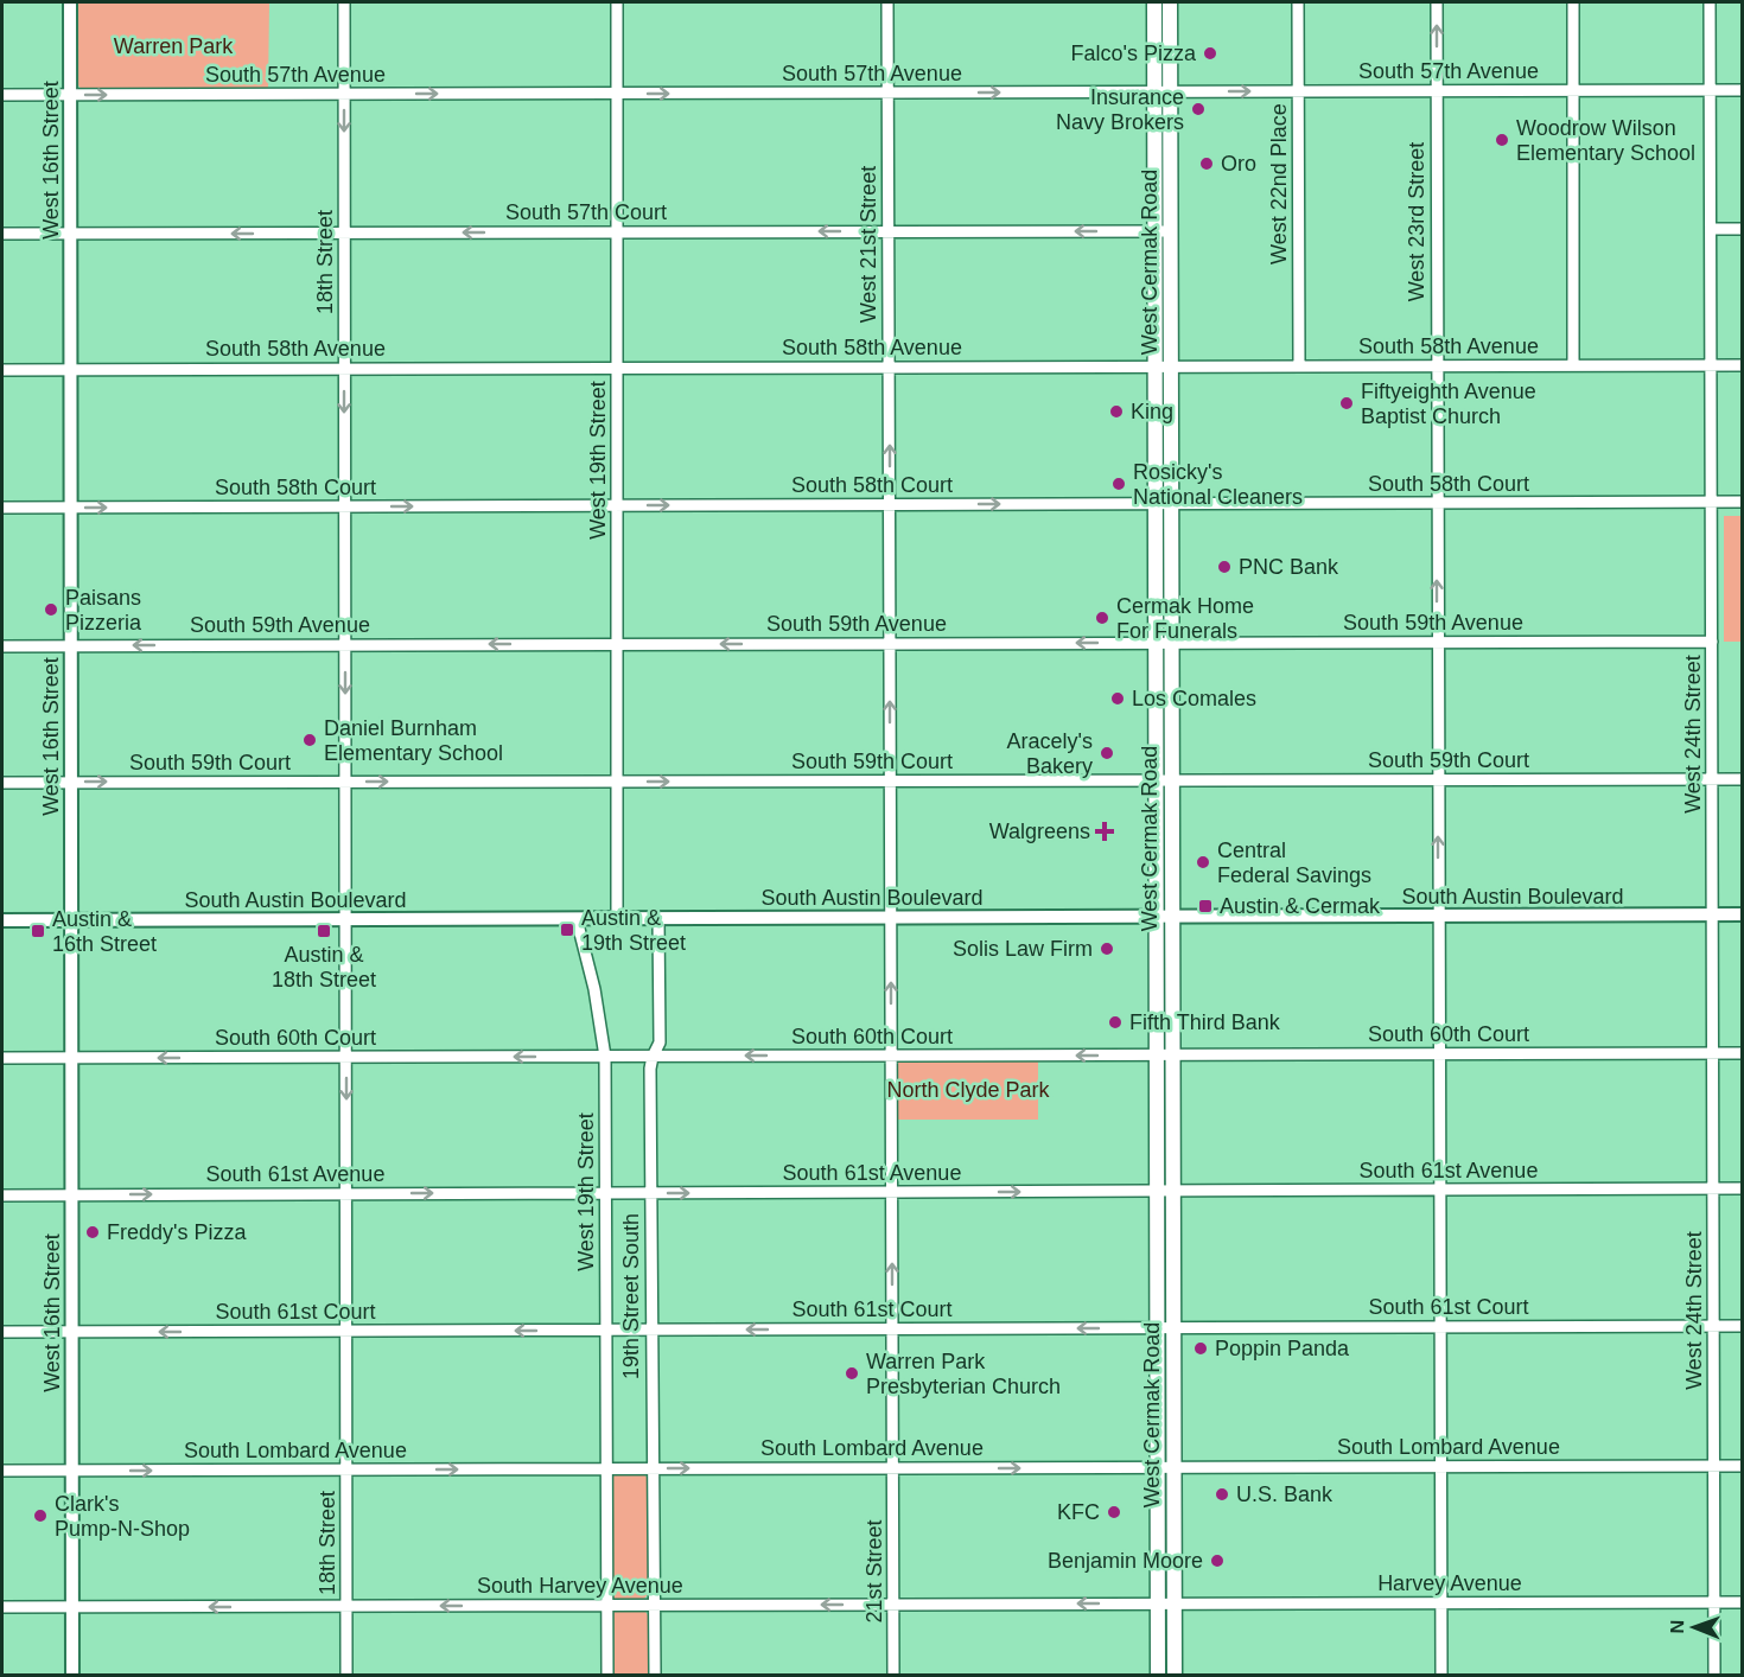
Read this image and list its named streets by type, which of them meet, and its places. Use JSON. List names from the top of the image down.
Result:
{
  "streets": {
    "main road": ["West Cermak Road"],
    "street": [
      "South 57th Avenue",
      "West 16th Street",
      "West 22nd Place",
      "South 57th Court",
      "West 23rd Street",
      "West 21st Street",
      "18th Street",
      "South 58th Avenue",
      "West 19th Street",
      "South 58th Court",
      "South 59th Avenue",
      "West 24th Street",
      "South 59th Court",
      "South Austin Boulevard",
      "South 60th Court",
      "South 61st Avenue",
      "19th Street South",
      "South 61st Court",
      "South Lombard Avenue",
      "21st Street",
      "Harvey Avenue",
      "South Harvey Avenue"
    ]
  },
  "crossings": [
    ["South 57th Avenue", "West 16th Street"],
    ["South 57th Avenue", "West 22nd Place"],
    ["South 57th Avenue", "West 23rd Street"],
    ["South 57th Avenue", "West 21st Street"],
    ["South 57th Avenue", "18th Street"],
    ["South 57th Avenue", "West Cermak Road"],
    ["South 57th Avenue", "West 19th Street"],
    ["South 57th Avenue", "West 24th Street"],
    ["West 16th Street", "South 57th Court"],
    ["West 16th Street", "South 58th Avenue"],
    ["West 16th Street", "South 58th Court"],
    ["West 16th Street", "South 59th Avenue"],
    ["West 16th Street", "South 59th Court"],
    ["West 16th Street", "South Austin Boulevard"],
    ["West 16th Street", "South 60th Court"],
    ["West 16th Street", "South 61st Avenue"],
    ["West 16th Street", "South 61st Court"],
    ["West 16th Street", "South Lombard Avenue"],
    ["West 16th Street", "South Harvey Avenue"],
    ["West 22nd Place", "South 58th Avenue"],
    ["South 57th Court", "West 21st Street"],
    ["South 57th Court", "18th Street"],
    ["South 57th Court", "West Cermak Road"],
    ["South 57th Court", "West 19th Street"],
    ["West 23rd Street", "South 58th Avenue"],
    ["West 23rd Street", "South 58th Court"],
    ["West 23rd Street", "South 59th Avenue"],
    ["West 23rd Street", "South 59th Court"],
    ["West 23rd Street", "South Austin Boulevard"],
    ["West 23rd Street", "South 60th Court"],
    ["West 23rd Street", "South 61st Avenue"],
    ["West 23rd Street", "South 61st Court"],
    ["West 23rd Street", "South Lombard Avenue"],
    ["West 23rd Street", "Harvey Avenue"],
    ["West 21st Street", "South 58th Avenue"],
    ["West 21st Street", "South 58th Court"],
    ["West 21st Street", "South 59th Avenue"],
    ["West 21st Street", "South 59th Court"],
    ["West 21st Street", "South Austin Boulevard"],
    ["West 21st Street", "South 60th Court"],
    ["West 21st Street", "South 61st Avenue"],
    ["West 21st Street", "South 61st Court"],
    ["West 21st Street", "South Lombard Avenue"],
    ["West 21st Street", "21st Street"],
    ["18th Street", "South 58th Avenue"],
    ["18th Street", "South 58th Court"],
    ["18th Street", "South 59th Avenue"],
    ["18th Street", "South 59th Court"],
    ["18th Street", "South Austin Boulevard"],
    ["18th Street", "South 60th Court"],
    ["18th Street", "South 61st Avenue"],
    ["18th Street", "South 61st Court"],
    ["18th Street", "South Lombard Avenue"],
    ["18th Street", "South Harvey Avenue"],
    ["West Cermak Road", "South 58th Avenue"],
    ["West Cermak Road", "South 58th Court"],
    ["West Cermak Road", "South 59th Avenue"],
    ["West Cermak Road", "South 59th Court"],
    ["West Cermak Road", "South Austin Boulevard"],
    ["West Cermak Road", "South 60th Court"],
    ["West Cermak Road", "South 61st Avenue"],
    ["West Cermak Road", "South 61st Court"],
    ["West Cermak Road", "South Lombard Avenue"],
    ["West Cermak Road", "Harvey Avenue"],
    ["West Cermak Road", "South Harvey Avenue"],
    ["South 58th Avenue", "West 19th Street"],
    ["South 58th Avenue", "West 24th Street"],
    ["West 19th Street", "South 58th Court"],
    ["West 19th Street", "South 59th Avenue"],
    ["West 19th Street", "South 59th Court"],
    ["West 19th Street", "South Austin Boulevard"],
    ["West 19th Street", "South 60th Court"],
    ["West 19th Street", "South 61st Avenue"],
    ["West 19th Street", "South 61st Court"],
    ["West 19th Street", "South Lombard Avenue"],
    ["West 19th Street", "South Harvey Avenue"],
    ["South 58th Court", "West 24th Street"],
    ["South 59th Avenue", "West 24th Street"],
    ["West 24th Street", "South 59th Court"],
    ["West 24th Street", "South Austin Boulevard"],
    ["West 24th Street", "South 60th Court"],
    ["West 24th Street", "South 61st Avenue"],
    ["West 24th Street", "South 61st Court"],
    ["West 24th Street", "South Lombard Avenue"],
    ["West 24th Street", "Harvey Avenue"],
    ["South Austin Boulevard", "19th Street South"],
    ["South 60th Court", "19th Street South"],
    ["South 61st Avenue", "19th Street South"],
    ["19th Street South", "South 61st Court"],
    ["19th Street South", "South Lombard Avenue"],
    ["19th Street South", "South Harvey Avenue"],
    ["South Lombard Avenue", "21st Street"],
    ["21st Street", "South Harvey Avenue"],
    ["Harvey Avenue", "South Harvey Avenue"]
  ],
  "one_way": [
    "South 57th Avenue",
    "South 57th Court",
    "West 21st Street",
    "South 58th Court",
    "South 59th Avenue",
    "South 59th Court",
    "South 60th Court",
    "South 61st Avenue",
    "South 61st Court",
    "South Lombard Avenue",
    "South Harvey Avenue"
  ],
  "parks": ["Warren Park", "North Clyde Park"],
  "places": {
    "other": [
      "Falco's Pizza",
      "Insurance Navy Brokers",
      "Woodrow Wilson Elementary School",
      "Oro",
      "Fiftyeighth Avenue Baptist Church",
      "King",
      "Rosicky's National Cleaners",
      "PNC Bank",
      "Paisans Pizzeria",
      "Cermak Home For Funerals",
      "Los Comales",
      "Daniel Burnham Elementary School",
      "Aracely's Bakery",
      "Central Federal Savings",
      "Solis Law Firm",
      "Fifth Third Bank",
      "Freddy's Pizza",
      "Poppin Panda",
      "Warren Park Presbyterian Church",
      "U.S. Bank",
      "KFC",
      "Clark's Pump-N-Shop",
      "Benjamin Moore"
    ],
    "health": ["Walgreens"],
    "transit": [
      "Austin & Cermak",
      "Austin & 19th Street",
      "Austin & 16th Street",
      "Austin & 18th Street"
    ]
  },
  "north": "left"
}
